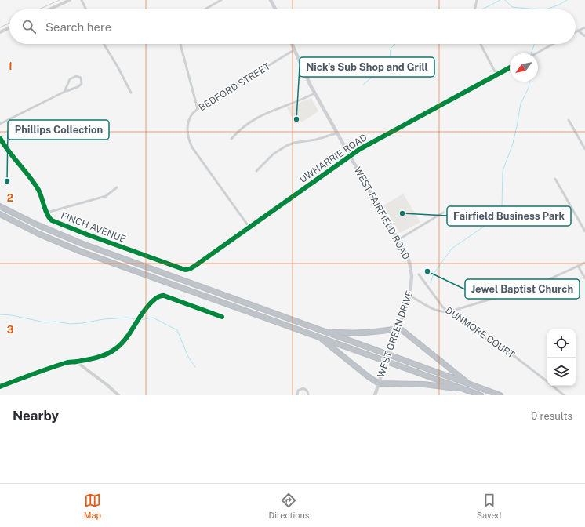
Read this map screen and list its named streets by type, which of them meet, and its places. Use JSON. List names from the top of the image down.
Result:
{
  "streets": {
    "main road": ["WEST FAIRFIELD ROAD", "WEST GREEN DRIVE"],
    "street": [
      "BEDFORD STREET",
      "UWHARRIE ROAD",
      "FINCH AVENUE",
      "DUNMORE COURT"
    ]
  },
  "crossings": [
    ["BEDFORD STREET", "UWHARRIE ROAD"],
    ["BEDFORD STREET", "WEST FAIRFIELD ROAD"],
    ["UWHARRIE ROAD", "WEST FAIRFIELD ROAD"],
    ["UWHARRIE ROAD", "FINCH AVENUE"],
    ["WEST FAIRFIELD ROAD", "WEST GREEN DRIVE"]
  ],
  "places": [
    "Nick's Sub Shop and Grill",
    "Phillips Collection",
    "Fairfield Business Park",
    "Jewel Baptist Church"
  ],
  "north": "bottom left",
  "page": {
    "search": "Search here",
    "heading": ["Nearby", "0 results"],
    "nav": ["Map", "Directions", "Saved"]
  },
  "grid": {
    "rows": ["1", "2", "3"]
  }
}
